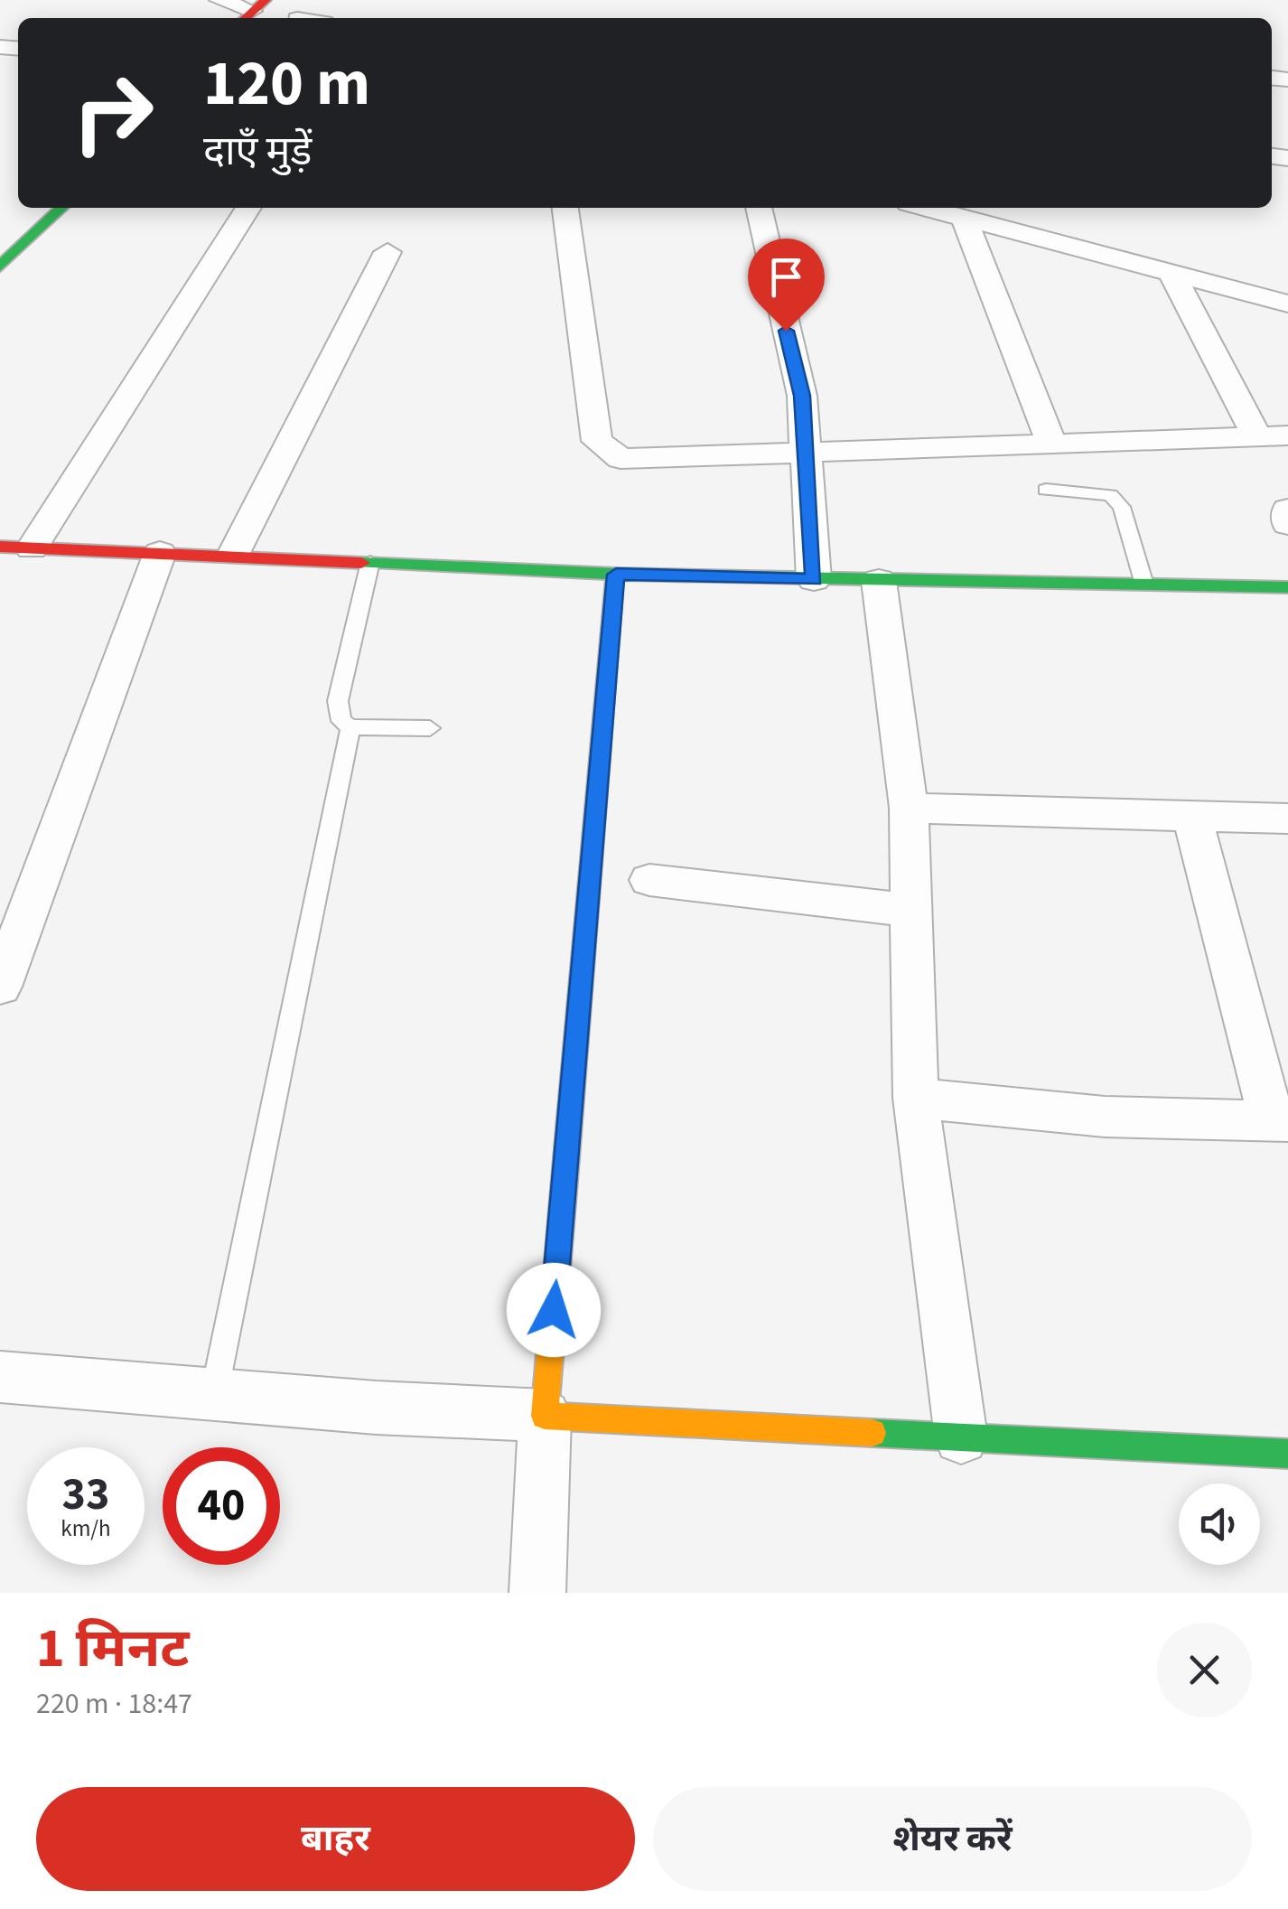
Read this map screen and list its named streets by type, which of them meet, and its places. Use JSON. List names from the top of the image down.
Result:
{
  "page": {
    "turn": ["120 m", "दाएँ मुड़ें"],
    "speed": "33 km/h",
    "limit": "40",
    "heading": ["1 मिनट", "220 m · 18:47"],
    "buttons": ["बाहर", "शेयर करें"]
  }
}
